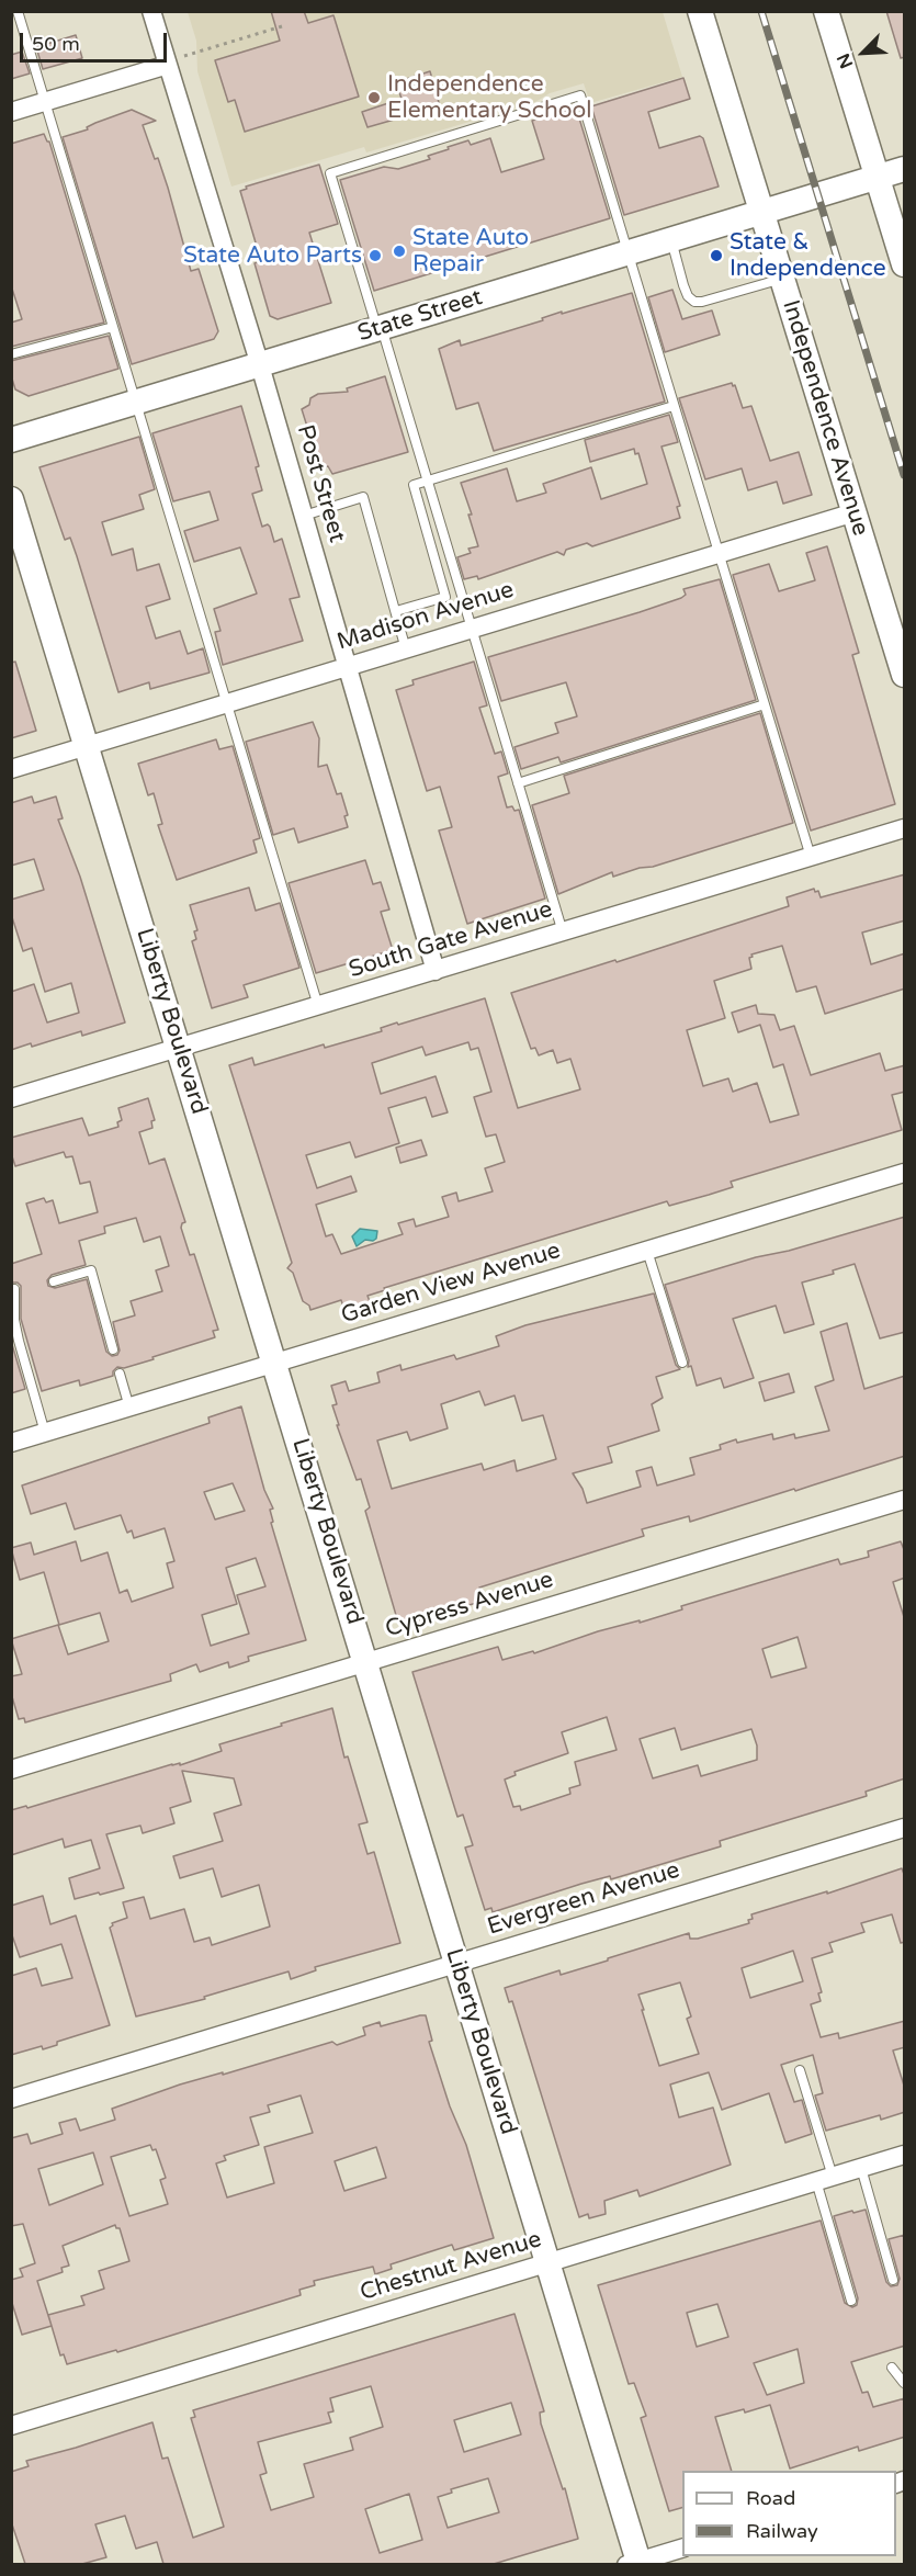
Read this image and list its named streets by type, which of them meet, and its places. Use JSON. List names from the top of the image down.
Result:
{
  "streets": {
    "street": [
      "State Street",
      "Independence Avenue",
      "Post Street",
      "Madison Avenue",
      "South Gate Avenue",
      "Liberty Boulevard",
      "Garden View Avenue",
      "Cypress Avenue",
      "Evergreen Avenue",
      "Chestnut Avenue"
    ]
  },
  "crossings": [
    ["State Street", "Independence Avenue"],
    ["State Street", "Post Street"],
    ["Independence Avenue", "Madison Avenue"],
    ["Post Street", "Madison Avenue"],
    ["Post Street", "South Gate Avenue"],
    ["Madison Avenue", "Liberty Boulevard"],
    ["South Gate Avenue", "Liberty Boulevard"],
    ["Liberty Boulevard", "Garden View Avenue"],
    ["Liberty Boulevard", "Cypress Avenue"],
    ["Liberty Boulevard", "Evergreen Avenue"],
    ["Liberty Boulevard", "Chestnut Avenue"]
  ],
  "places": [
    "Independence Elementary School",
    "State Auto Repair",
    "State Auto Parts",
    "State & Independence"
  ],
  "legend": ["Road", "Railway"],
  "scale_bar": "50 m",
  "north": "bottom left"
}
